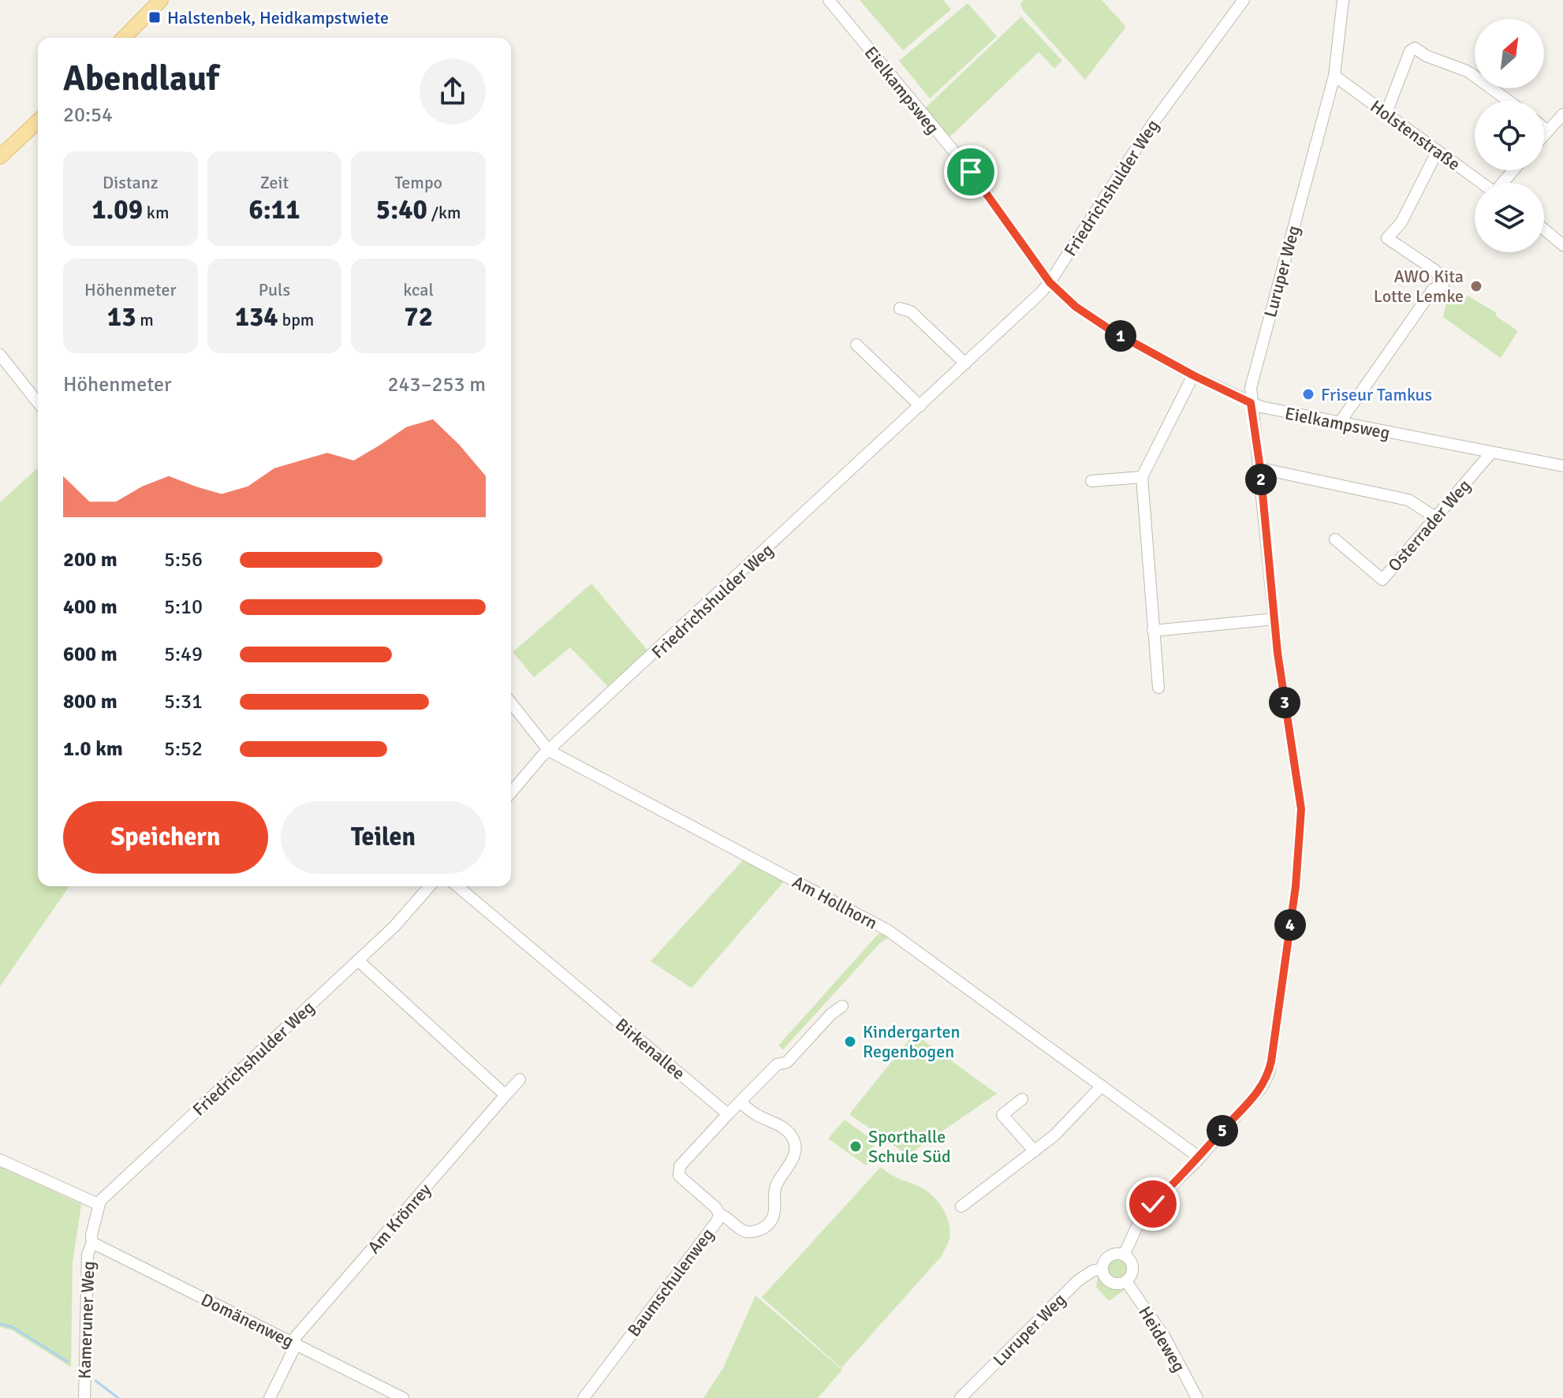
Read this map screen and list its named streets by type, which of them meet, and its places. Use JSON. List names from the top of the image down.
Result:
{
  "streets": {
    "street": [
      "Eielkampsweg",
      "Holstenstraße",
      "Friedrichshulder Weg",
      "Luruper Weg",
      "Osterrader Weg",
      "Am Hollhorn",
      "Birkenallee",
      "Am Krönrey",
      "Baumschulenweg",
      "Kameruner Weg",
      "Domänenweg",
      "Heideweg"
    ]
  },
  "crossings": [
    ["Eielkampsweg", "Friedrichshulder Weg"],
    ["Eielkampsweg", "Luruper Weg"],
    ["Eielkampsweg", "Osterrader Weg"],
    ["Holstenstraße", "Luruper Weg"],
    ["Friedrichshulder Weg", "Am Hollhorn"],
    ["Luruper Weg", "Am Hollhorn"],
    ["Luruper Weg", "Heideweg"],
    ["Birkenallee", "Baumschulenweg"],
    ["Am Krönrey", "Domänenweg"],
    ["Kameruner Weg", "Domänenweg"]
  ],
  "places": {
    "transit": ["Halstenbek, Heidkampstwiete"],
    "other": [
      "AWO Kita Lotte Lemke",
      "Friseur Tamkus",
      "Kindergarten Regenbogen",
      "Sporthalle Schule Süd"
    ]
  },
  "north": "top right",
  "page": {
    "heading": ["Abendlauf", "20:54"],
    "stats": [
      ["Distanz", "1.09 km"],
      ["Zeit", "6:11"],
      ["Tempo", "5:40 /km"],
      ["Höhenmeter", "13 m"],
      ["Puls", "134 bpm"],
      ["kcal", "72"]
    ],
    "pins": [
      "1",
      "2",
      "3",
      "4",
      "5"
    ],
    "chart": ["Höhenmeter", "243–253 m"],
    "list": [
      {
        "name": "200 m",
        "note": "5:56"
      },
      {
        "name": "400 m",
        "note": "5:10"
      },
      {
        "name": "600 m",
        "note": "5:49"
      },
      {
        "name": "800 m",
        "note": "5:31"
      },
      {
        "name": "1.0 km",
        "note": "5:52"
      }
    ],
    "buttons": ["Speichern", "Teilen"]
  }
}
